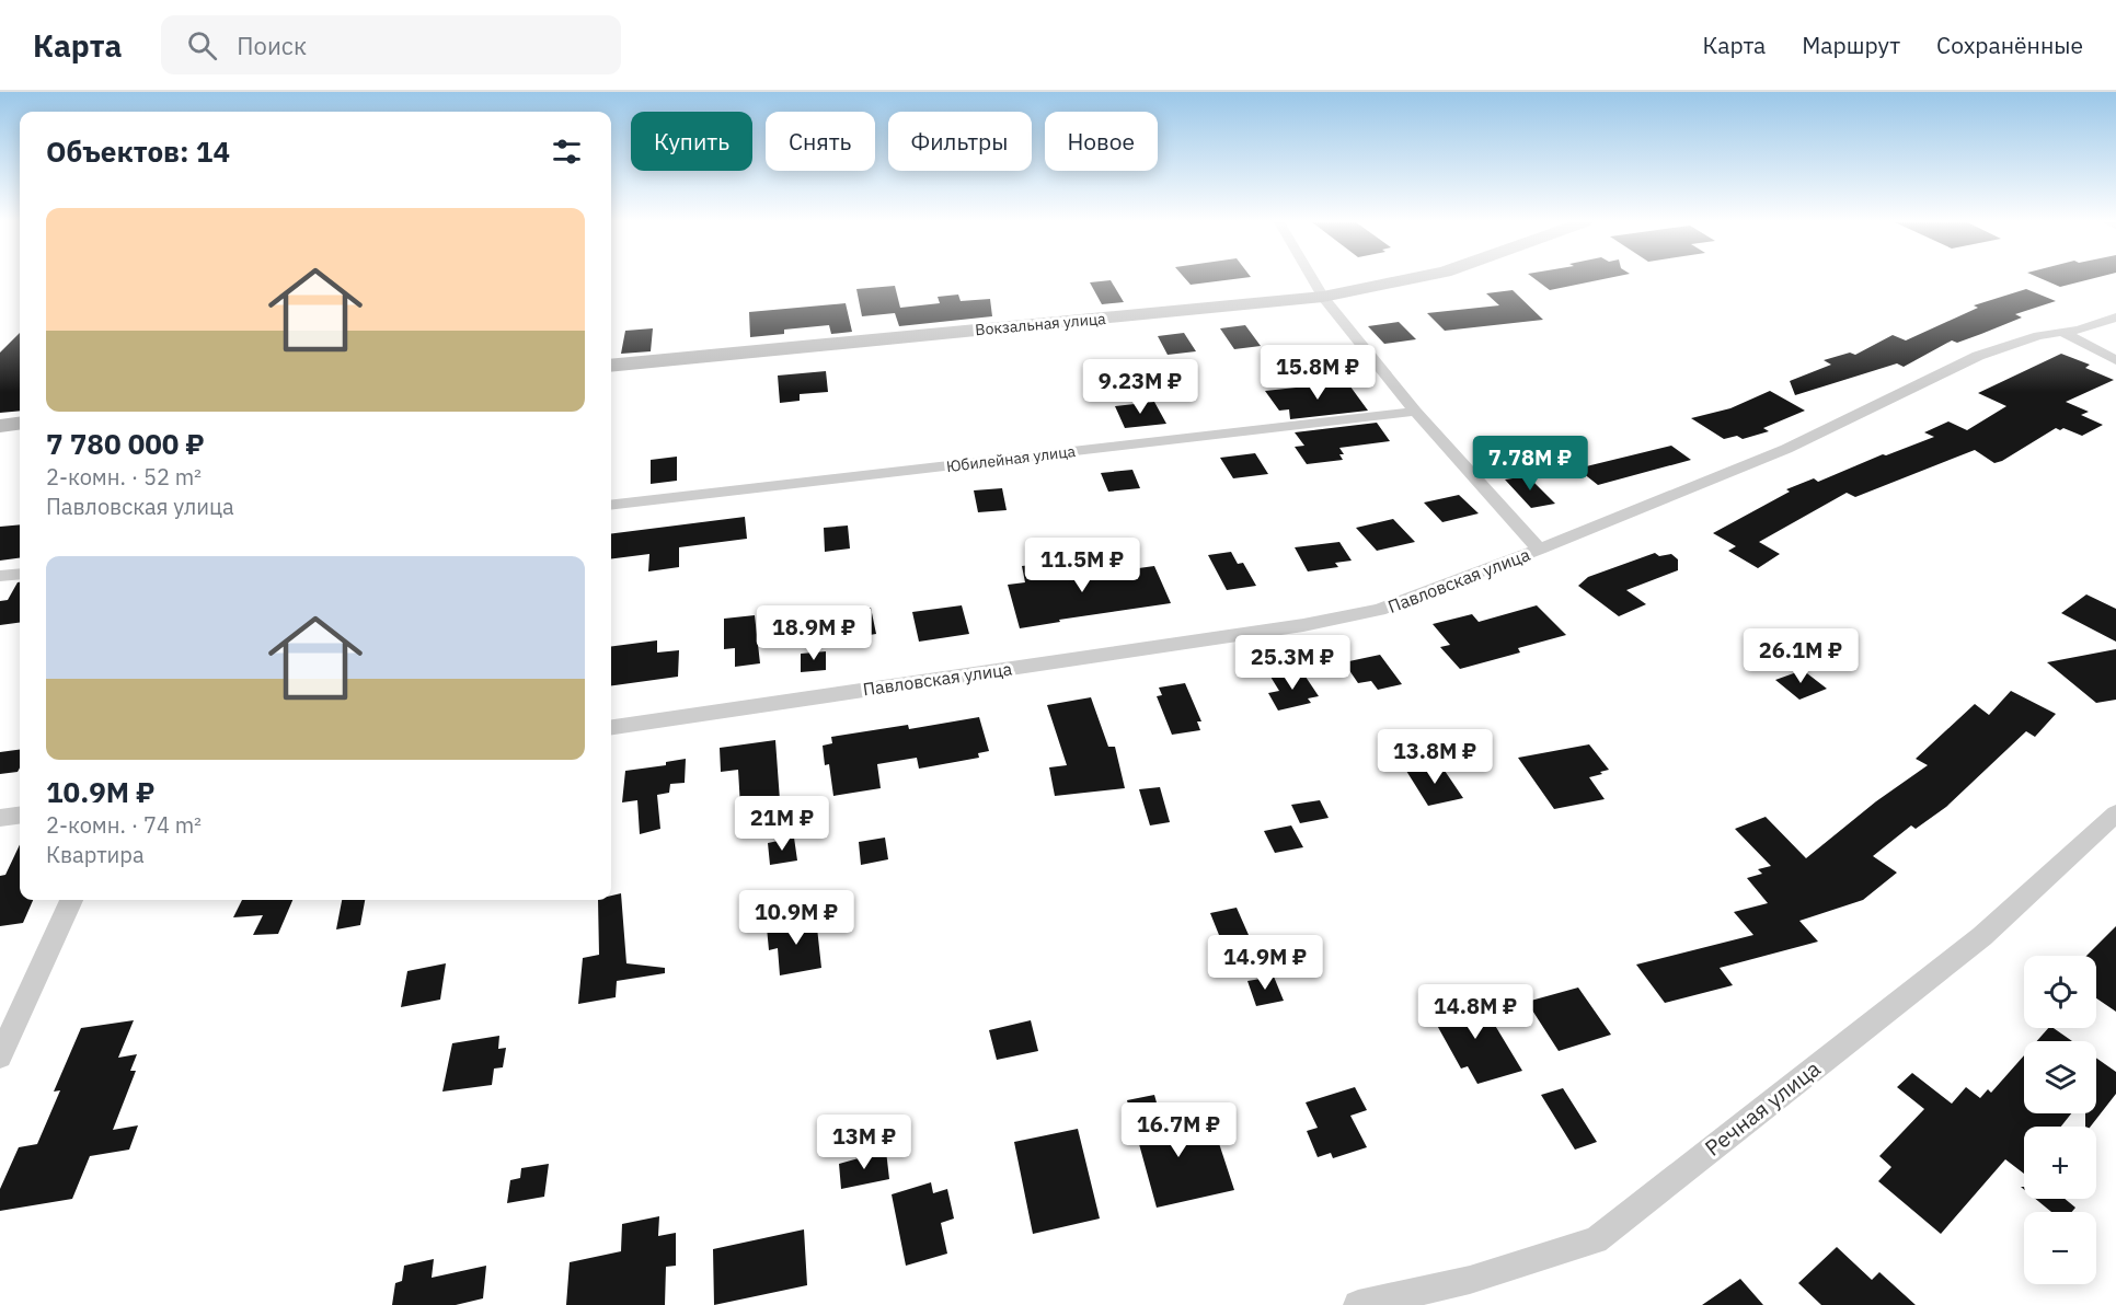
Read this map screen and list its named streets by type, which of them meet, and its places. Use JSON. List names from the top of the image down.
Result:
{
  "streets": {
    "street": [
      "Вокзальная улица",
      "Юбилейная улица",
      "Павловская улица",
      "Речная улица"
    ]
  },
  "page": {
    "header": "Карта",
    "search": "Поиск",
    "nav": ["Карта", "Маршрут", "Сохранённые"],
    "chip": [
      "Купить",
      "Снять",
      "Фильтры",
      "Новое"
    ],
    "heading": "Объектов: 14",
    "list": [
      {
        "name": "7 780 000 ₽",
        "note": "2-комн. · 52 m² · Павловская улица"
      },
      {
        "name": "10.9M ₽",
        "note": "2-комн. · 74 m² · Квартира"
      }
    ],
    "price": [
      "15.8M ₽",
      "9.23M ₽",
      "7.78M ₽",
      "11.5M ₽",
      "18.9M ₽",
      "26.1M ₽",
      "25.3M ₽",
      "13.8M ₽",
      "21M ₽",
      "10.9M ₽",
      "14.9M ₽",
      "14.8M ₽",
      "16.7M ₽",
      "13M ₽"
    ],
    "map_buttons": ["+", "−"]
  }
}
